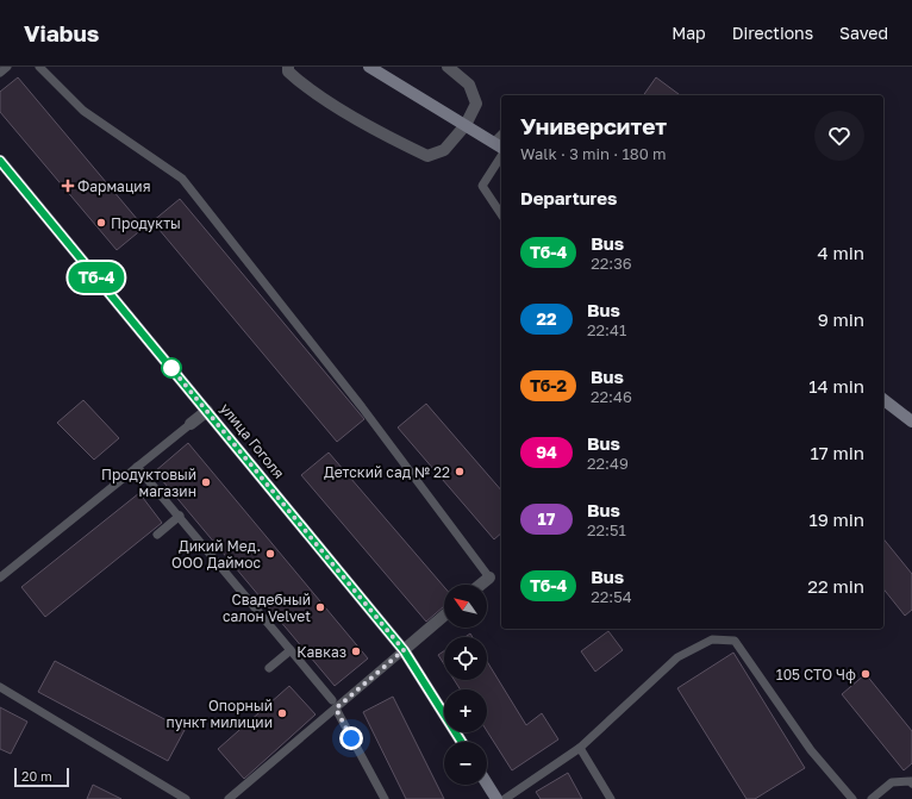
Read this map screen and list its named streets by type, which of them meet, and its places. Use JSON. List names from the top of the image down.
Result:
{
  "streets": {
    "main road": ["улица Гоголя"]
  },
  "places": {
    "health": ["Фармация"],
    "other": [
      "Продукты",
      "Детский сад № 22",
      "Продуктовый магазин",
      "Дикий Мед. ООО Даймос",
      "Свадебный салон Velvet",
      "Кавказ",
      "105 СТО Чф",
      "Опорный пункт милиции"
    ]
  },
  "lines": ["bus line Тб-4"],
  "scale_bar": "20 m",
  "north": "top left",
  "page": {
    "header": "Viabus",
    "nav": ["Map", "Directions", "Saved"],
    "on_map": "Тб-4",
    "heading": [
      ["Университет", "Walk · 3 min · 180 m"],
      "Departures"
    ],
    "list": [
      {
        "mark": "Тб-4",
        "name": "Bus",
        "note": "22:36",
        "value": "4 min"
      },
      {
        "mark": "22",
        "name": "Bus",
        "note": "22:41",
        "value": "9 min"
      },
      {
        "mark": "Тб-2",
        "name": "Bus",
        "note": "22:46",
        "value": "14 min"
      },
      {
        "mark": "94",
        "name": "Bus",
        "note": "22:49",
        "value": "17 min"
      },
      {
        "mark": "17",
        "name": "Bus",
        "note": "22:51",
        "value": "19 min"
      },
      {
        "mark": "Тб-4",
        "name": "Bus",
        "note": "22:54",
        "value": "22 min"
      }
    ],
    "map_buttons": ["+", "−"],
    "scale": "20 m"
  }
}
